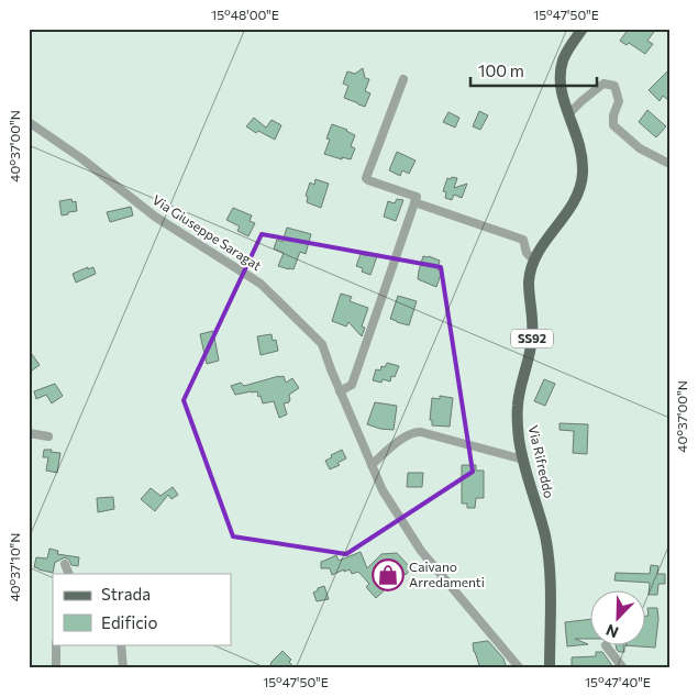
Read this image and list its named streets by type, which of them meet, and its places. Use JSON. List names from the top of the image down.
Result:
{
  "streets": {
    "main road": ["SS92", "Via Rifreddo"],
    "street": ["Via Giuseppe Saragat"]
  },
  "places": {
    "shop": ["Caivano Arredamenti"]
  },
  "legend": ["Strada", "Edificio"],
  "scale_bar": "100 m",
  "north": "bottom left",
  "coordinates": [
    "15°48'00\"E",
    "15°47'50\"E",
    "40°37'00\"N",
    "40°37'10\"N",
    "15°47'40\"E"
  ]
}
